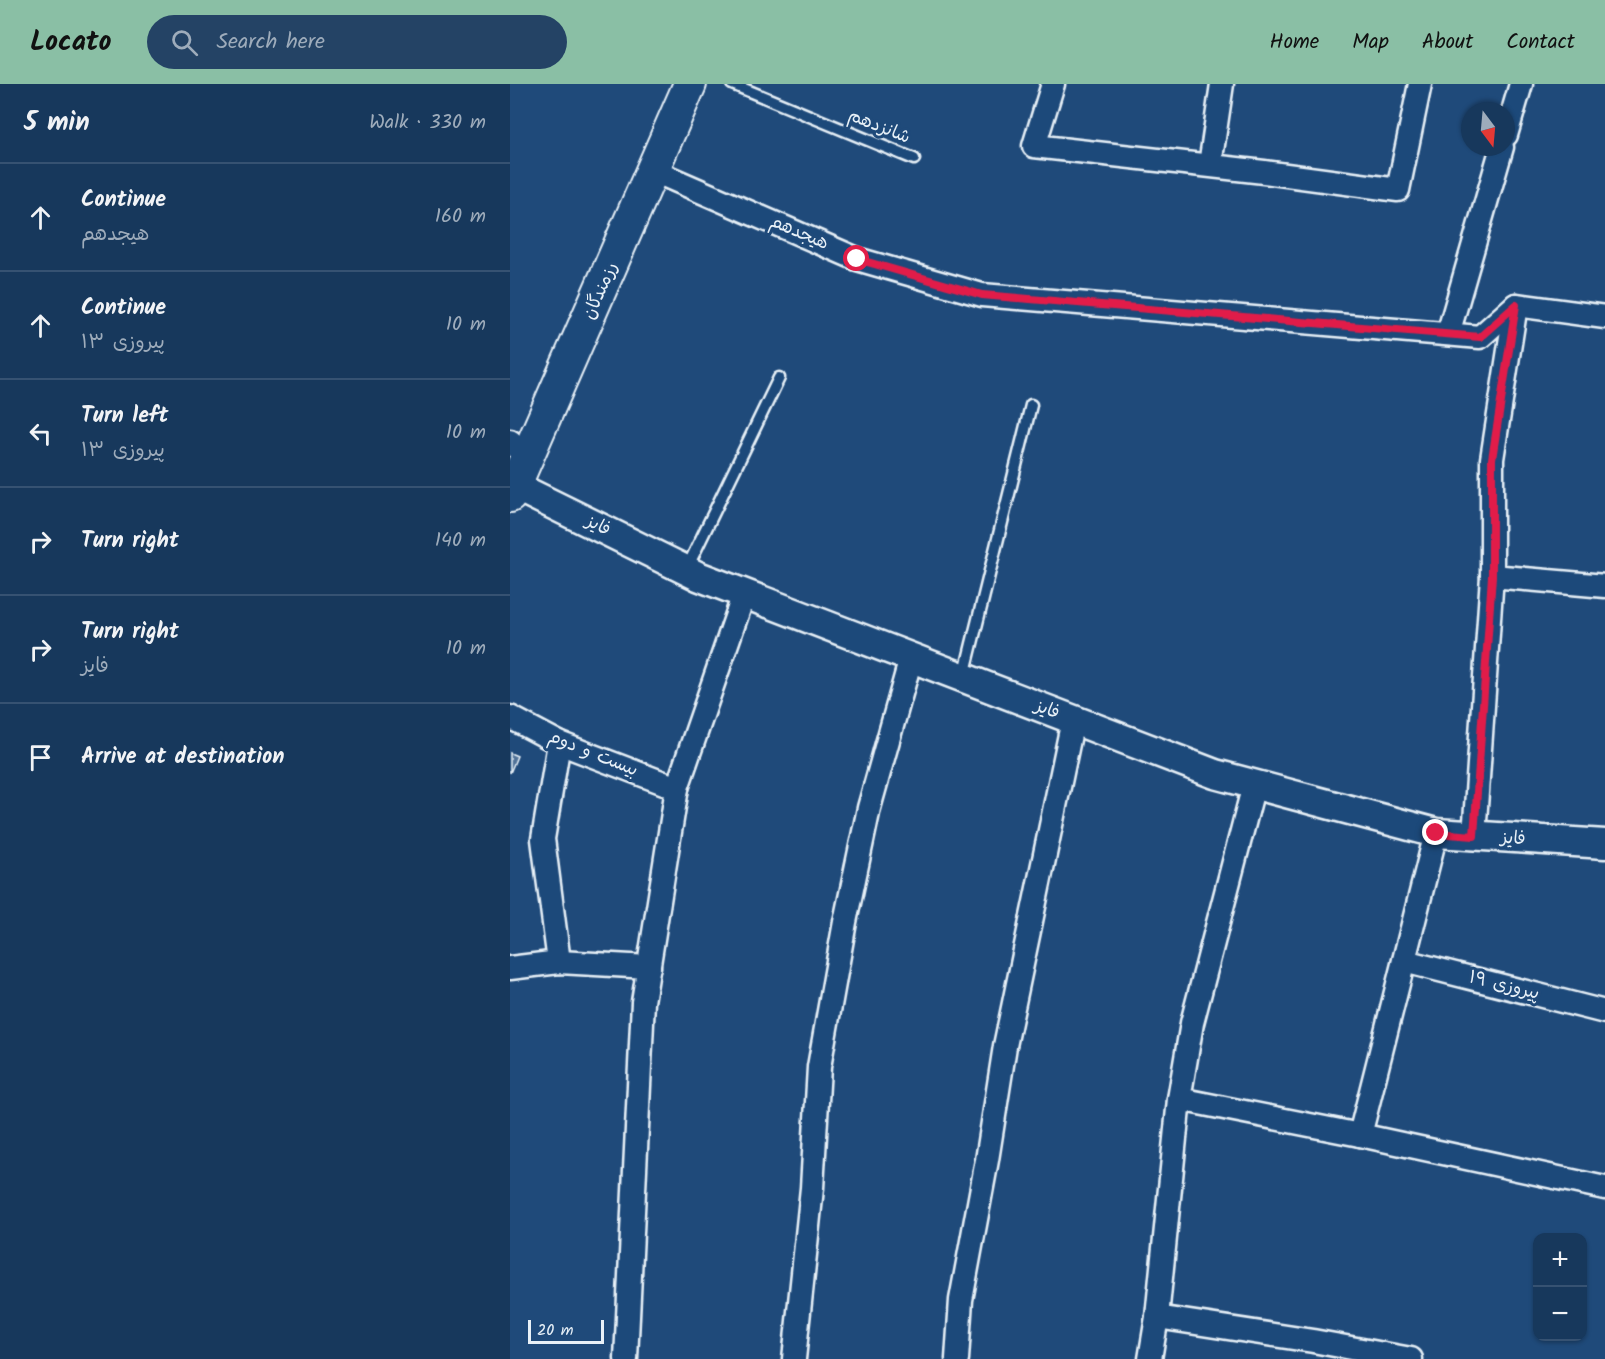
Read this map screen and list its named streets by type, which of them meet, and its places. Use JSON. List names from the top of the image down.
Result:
{
  "streets": {
    "main road": ["رزمندگان"],
    "street": [
      "هیجدهم",
      "فایز",
      "بیست و دوم",
      "پیروزی ۱۹"
    ],
    "lane": ["شانزدهم"]
  },
  "crossings": [
    ["هیجدهم", "رزمندگان"],
    ["رزمندگان", "فایز"]
  ],
  "scale_bar": "20 m",
  "north": "bottom",
  "page": {
    "header": "Locato",
    "search": "Search here",
    "nav": [
      "Home",
      "Map",
      "About",
      "Contact"
    ],
    "heading": ["5 min", "Walk · 330 m"],
    "list": [
      ["Continue", "هیجدهم", "160 m"],
      ["Continue", "پیروزی ۱۳", "10 m"],
      ["Turn left", "پیروزی ۱۳", "10 m"],
      ["Turn right", "140 m"],
      ["Turn right", "فایز", "10 m"],
      "Arrive at destination"
    ],
    "map_buttons": ["+", "−"],
    "scale": "20 m"
  }
}
